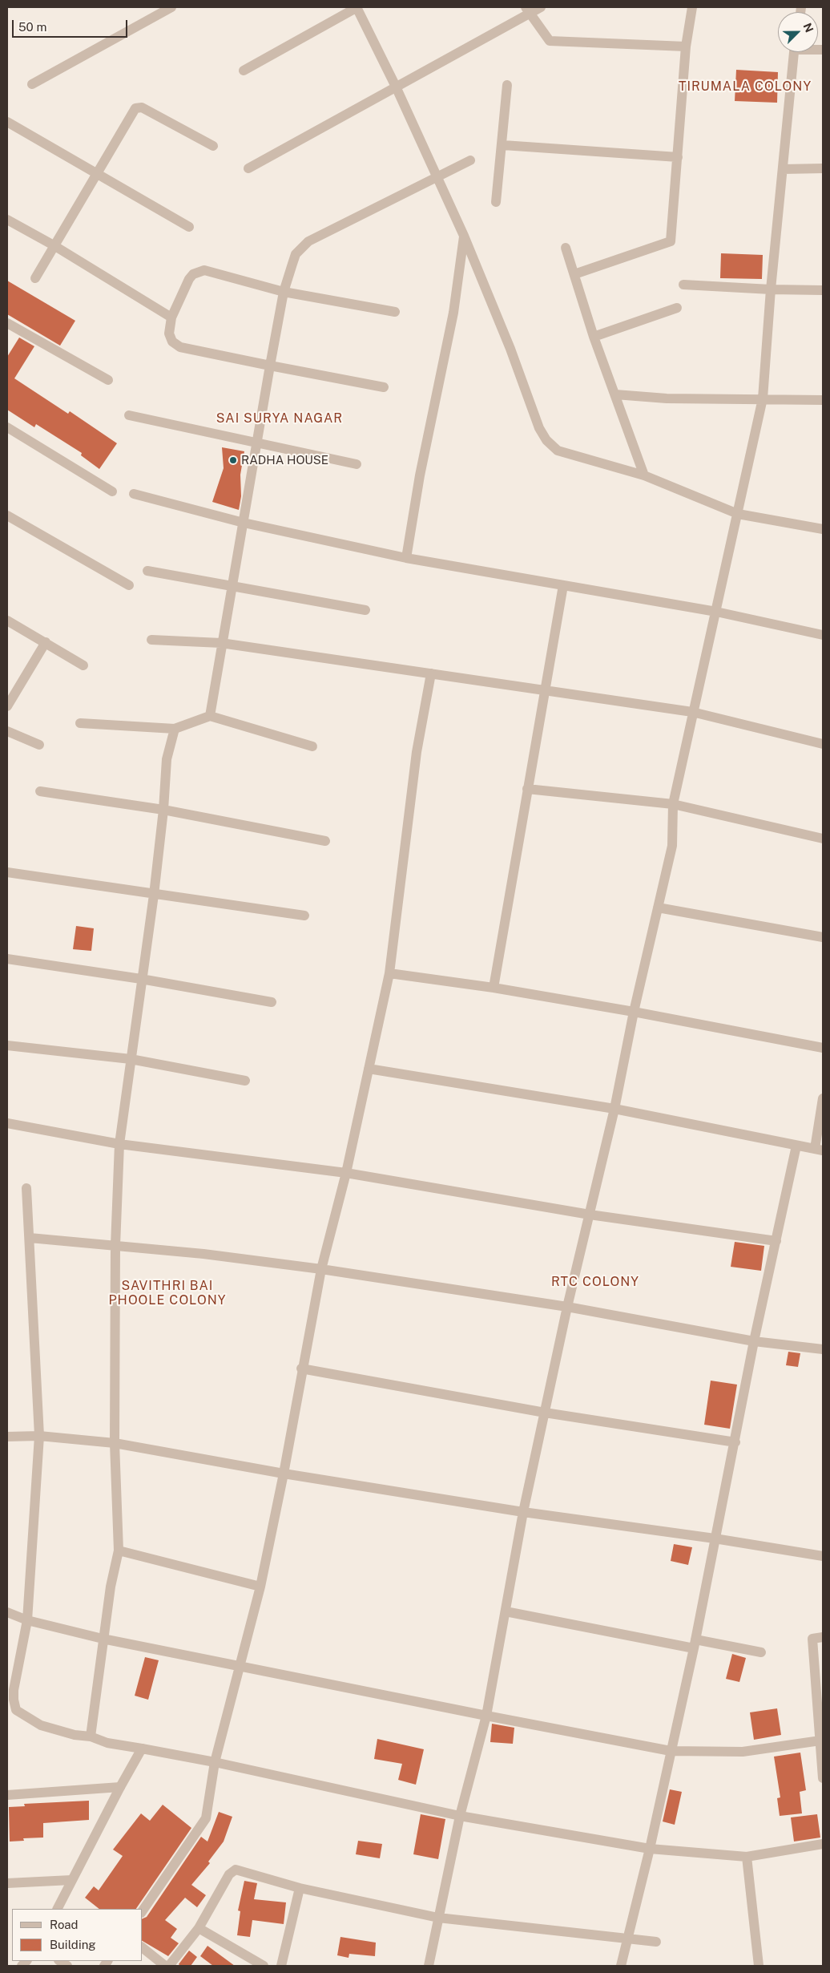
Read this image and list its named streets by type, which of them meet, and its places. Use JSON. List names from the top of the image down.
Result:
{
  "districts": [
    "TIRUMALA COLONY",
    "SAI SURYA NAGAR",
    "RTC COLONY",
    "SAVITHRI BAI PHOOLE COLONY"
  ],
  "places": ["RADHA HOUSE"],
  "legend": ["Road", "Building"],
  "scale_bar": "50 m",
  "north": "top right"
}
